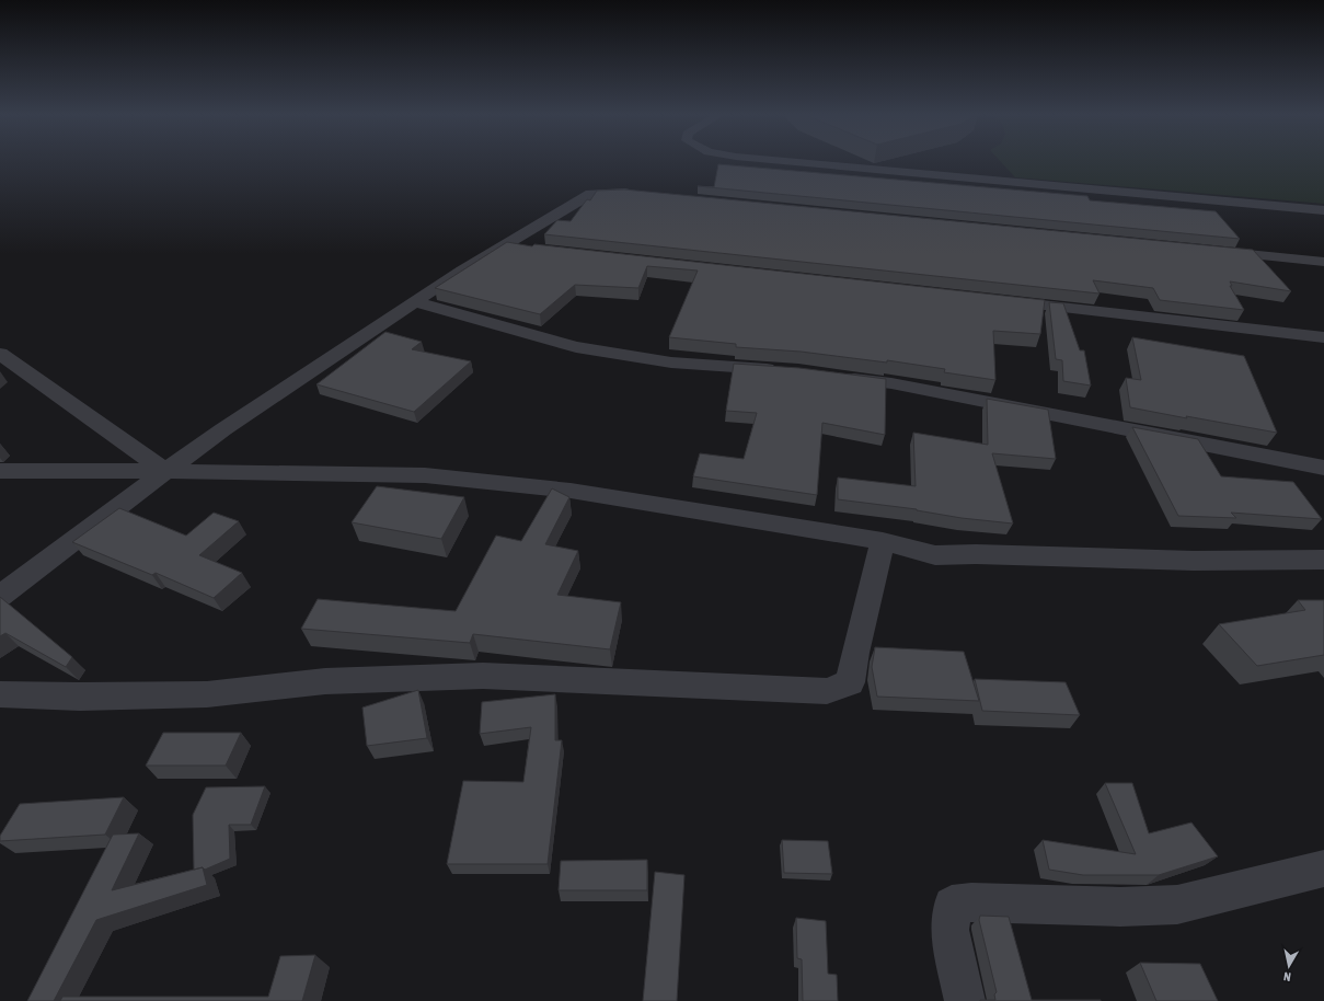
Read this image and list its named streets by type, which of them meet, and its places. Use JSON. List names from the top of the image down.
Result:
{
  "north": "bottom"
}
